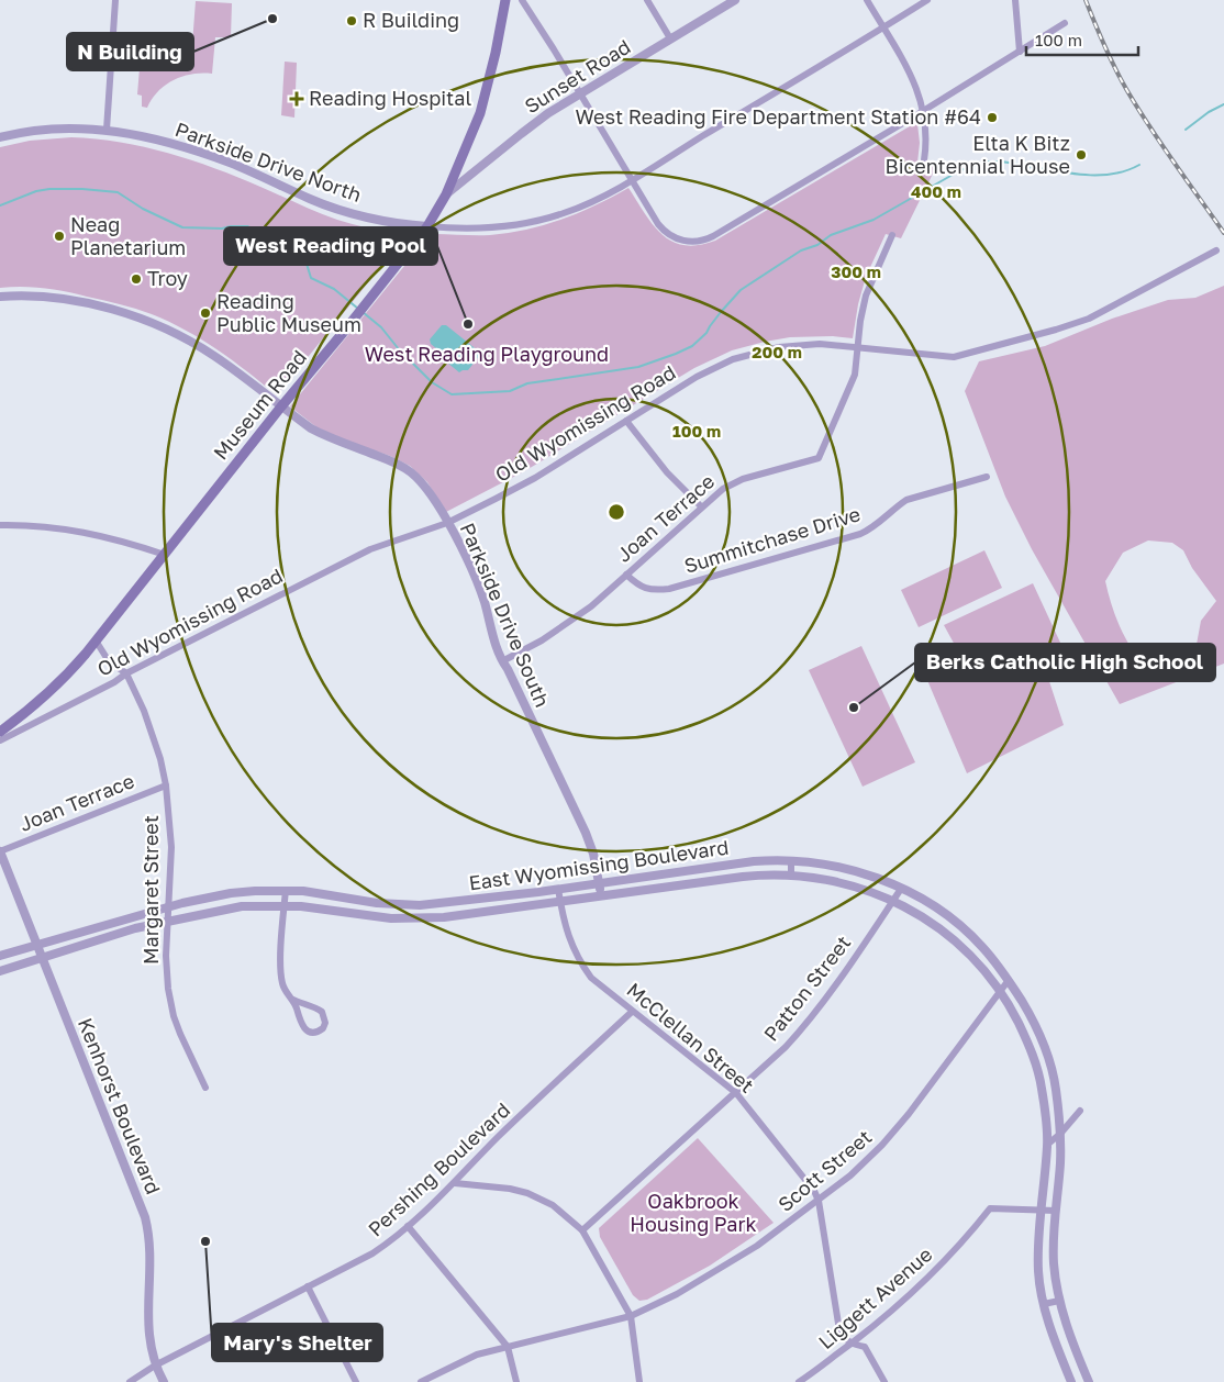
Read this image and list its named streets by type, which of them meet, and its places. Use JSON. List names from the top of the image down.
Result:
{
  "streets": {
    "main road": ["Museum Road"],
    "street": [
      "Sunset Road",
      "Parkside Drive North",
      "Old Wyomissing Road",
      "Joan Terrace",
      "Summitchase Drive",
      "Parkside Drive South",
      "East Wyomissing Boulevard",
      "Margaret Street",
      "Patton Street",
      "McClellan Street",
      "Kenhorst Boulevard",
      "Pershing Boulevard",
      "Scott Street",
      "Liggett Avenue"
    ]
  },
  "crossings": [
    ["Sunset Road", "Museum Road"],
    ["Parkside Drive North", "Museum Road"],
    ["Museum Road", "Parkside Drive South"],
    ["Museum Road", "Margaret Street"],
    ["Old Wyomissing Road", "Joan Terrace"],
    ["Old Wyomissing Road", "Parkside Drive South"],
    ["Old Wyomissing Road", "Margaret Street"],
    ["Joan Terrace", "Summitchase Drive"],
    ["Joan Terrace", "Parkside Drive South"],
    ["Joan Terrace", "Margaret Street"],
    ["Joan Terrace", "Kenhorst Boulevard"],
    ["Parkside Drive South", "East Wyomissing Boulevard"],
    ["East Wyomissing Boulevard", "Margaret Street"],
    ["East Wyomissing Boulevard", "Patton Street"],
    ["East Wyomissing Boulevard", "McClellan Street"],
    ["East Wyomissing Boulevard", "Kenhorst Boulevard"],
    ["East Wyomissing Boulevard", "Scott Street"],
    ["East Wyomissing Boulevard", "Liggett Avenue"],
    ["Patton Street", "McClellan Street"],
    ["McClellan Street", "Pershing Boulevard"],
    ["McClellan Street", "Scott Street"],
    ["McClellan Street", "Liggett Avenue"],
    ["Kenhorst Boulevard", "Pershing Boulevard"]
  ],
  "parks": ["West Reading Playground", "Oakbrook Housing Park"],
  "places": {
    "other": [
      "N Building",
      "R Building",
      "West Reading Fire Department Station #64",
      "Elta K Bitz Bicentennial House",
      "Neag Planetarium",
      "Troy",
      "Reading Public Museum",
      "West Reading Pool",
      "Berks Catholic High School",
      "Mary's Shelter"
    ],
    "health": ["Reading Hospital"]
  },
  "scale_bar": "100 m",
  "rings": [
    "400 m",
    "300 m",
    "200 m",
    "100 m"
  ]
}
